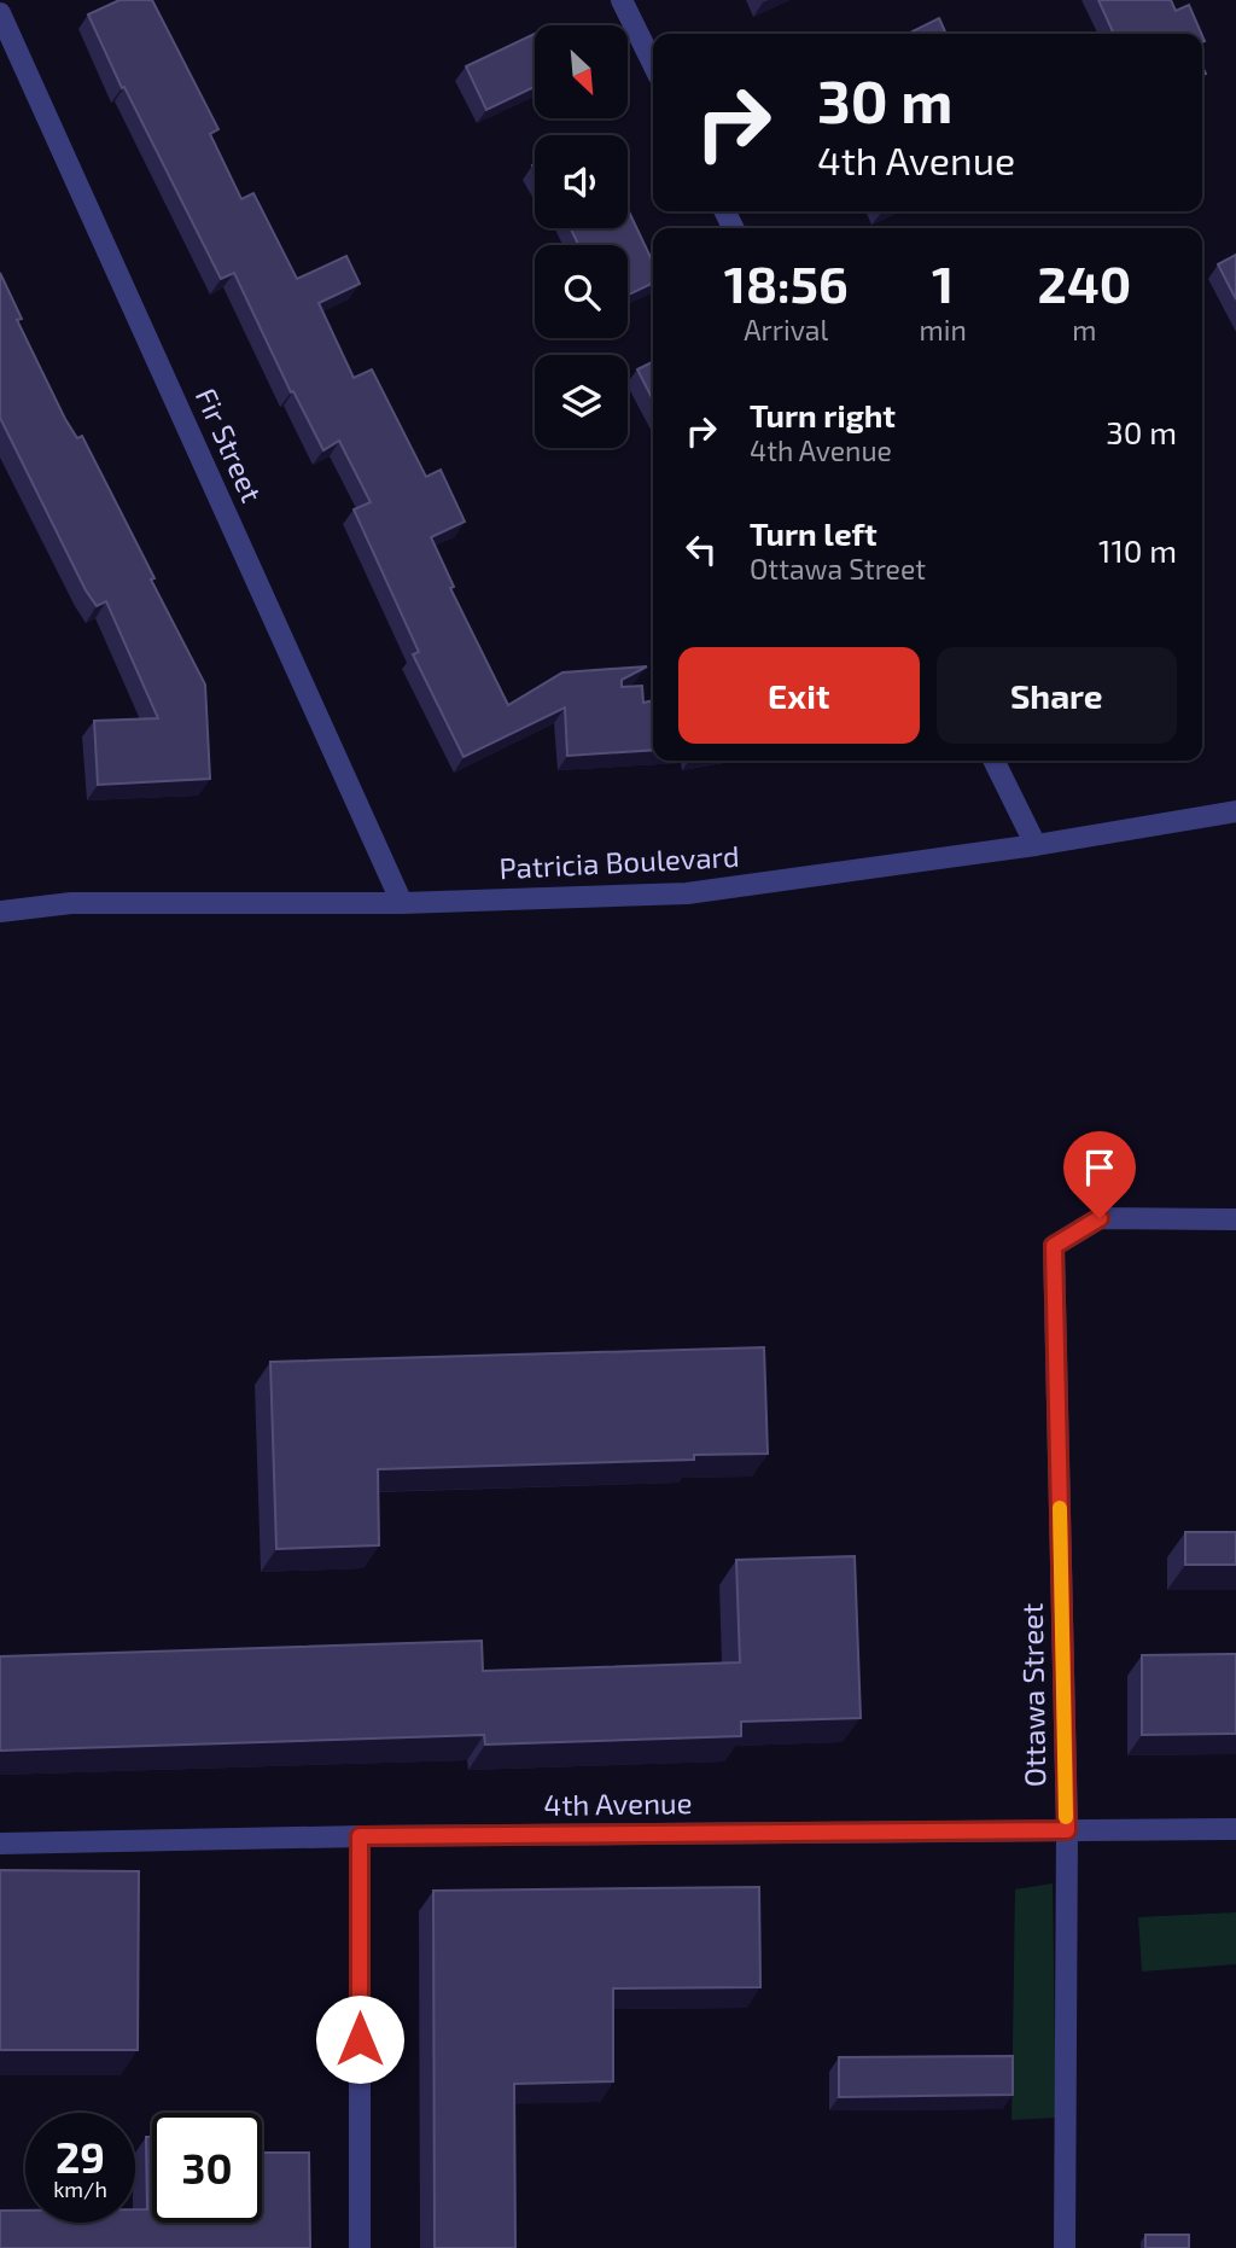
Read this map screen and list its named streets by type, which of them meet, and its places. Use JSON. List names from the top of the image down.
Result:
{
  "streets": {
    "street": [
      "Fir Street",
      "Patricia Boulevard",
      "Ottawa Street",
      "4th Avenue"
    ]
  },
  "crossings": [
    ["Fir Street", "Patricia Boulevard"],
    ["Ottawa Street", "4th Avenue"]
  ],
  "north": "bottom right",
  "page": {
    "turn": ["30 m", "4th Avenue"],
    "eta": [
      "18:56",
      "Arrival",
      "1",
      "min",
      "240",
      "m"
    ],
    "list": [
      {
        "name": "Turn right",
        "note": "4th Avenue",
        "value": "30 m"
      },
      {
        "name": "Turn left",
        "note": "Ottawa Street",
        "value": "110 m"
      }
    ],
    "buttons": ["Exit", "Share"],
    "speed": "29 km/h",
    "limit": "30"
  }
}
